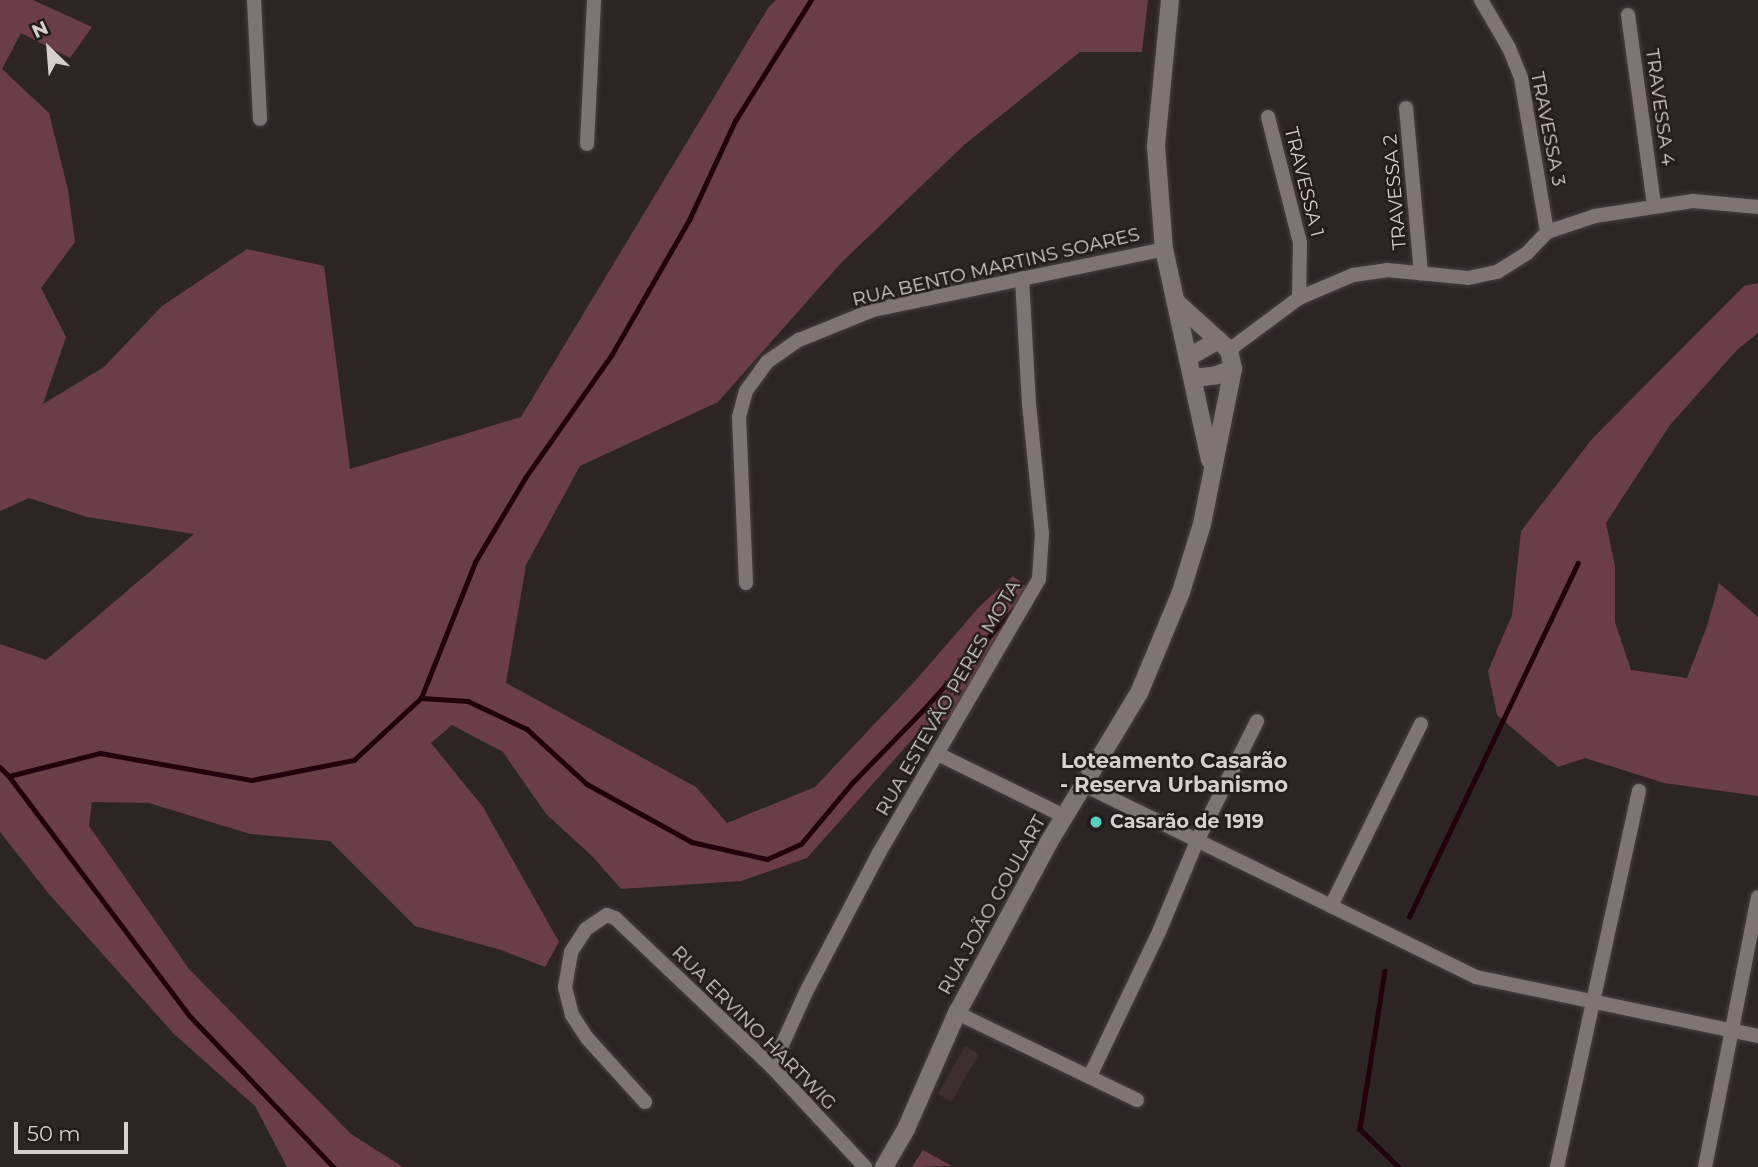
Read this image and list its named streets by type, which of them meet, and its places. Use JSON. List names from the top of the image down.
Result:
{
  "streets": {
    "street": [
      "TRAVESSA 4",
      "TRAVESSA 3",
      "TRAVESSA 1",
      "TRAVESSA 2",
      "RUA BENTO MARTINS SOARES",
      "RUA ESTEVÃO PERES MOTA",
      "RUA JOÃO GOULART",
      "RUA ERVINO HARTWIG"
    ]
  },
  "crossings": [
    ["RUA BENTO MARTINS SOARES", "RUA ESTEVÃO PERES MOTA"],
    ["RUA BENTO MARTINS SOARES", "RUA JOÃO GOULART"],
    ["RUA ESTEVÃO PERES MOTA", "RUA ERVINO HARTWIG"]
  ],
  "districts": ["Loteamento Casarão - Reserva Urbanismo"],
  "places": ["Casarão de 1919"],
  "scale_bar": "50 m",
  "north": "top left"
}
